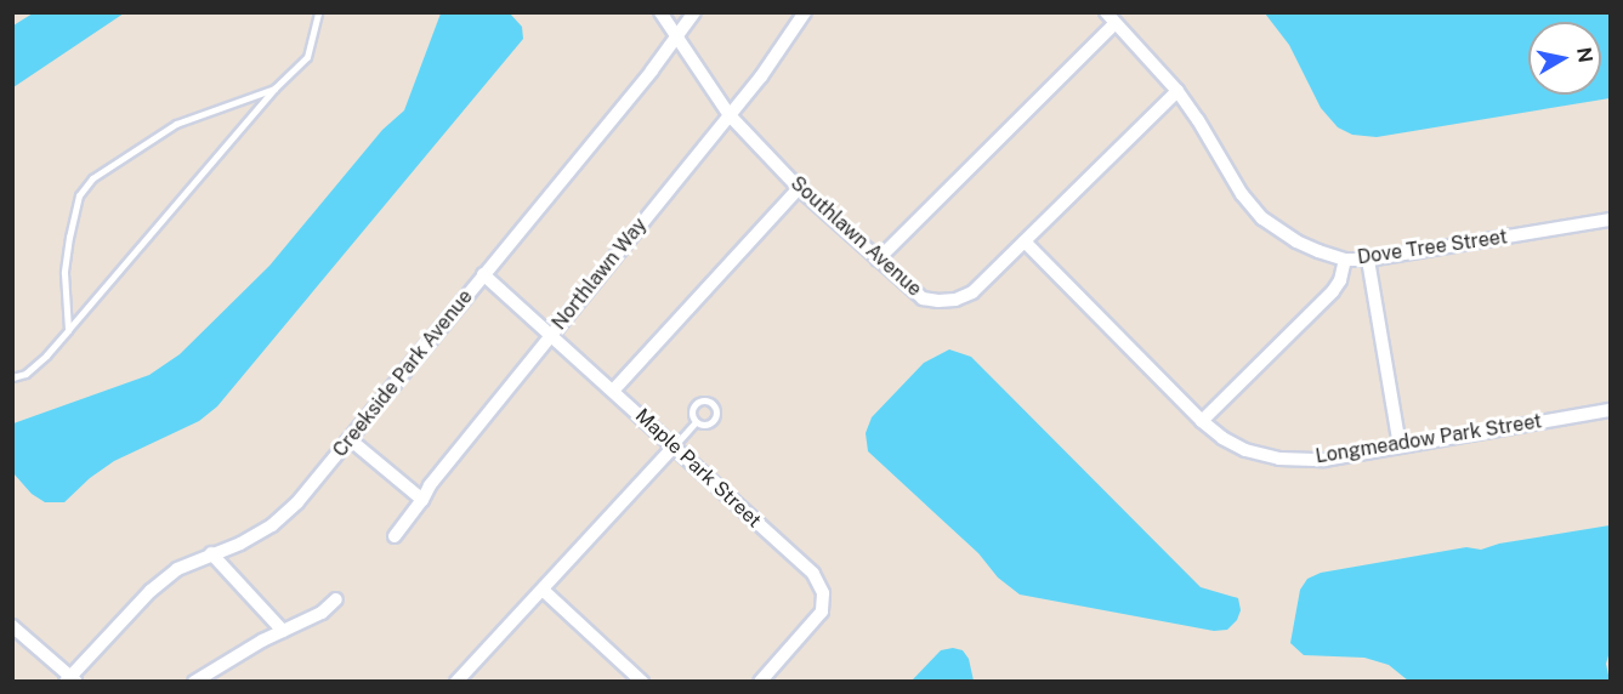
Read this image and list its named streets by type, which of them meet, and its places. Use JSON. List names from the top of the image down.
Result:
{
  "streets": {
    "street": [
      "Southlawn Avenue",
      "Dove Tree Street",
      "Northlawn Way",
      "Creekside Park Avenue",
      "Longmeadow Park Street",
      "Maple Park Street"
    ]
  },
  "crossings": [
    ["Southlawn Avenue", "Dove Tree Street"],
    ["Southlawn Avenue", "Northlawn Way"],
    ["Southlawn Avenue", "Creekside Park Avenue"],
    ["Southlawn Avenue", "Longmeadow Park Street"],
    ["Northlawn Way", "Maple Park Street"],
    ["Creekside Park Avenue", "Maple Park Street"]
  ],
  "north": "right"
}
